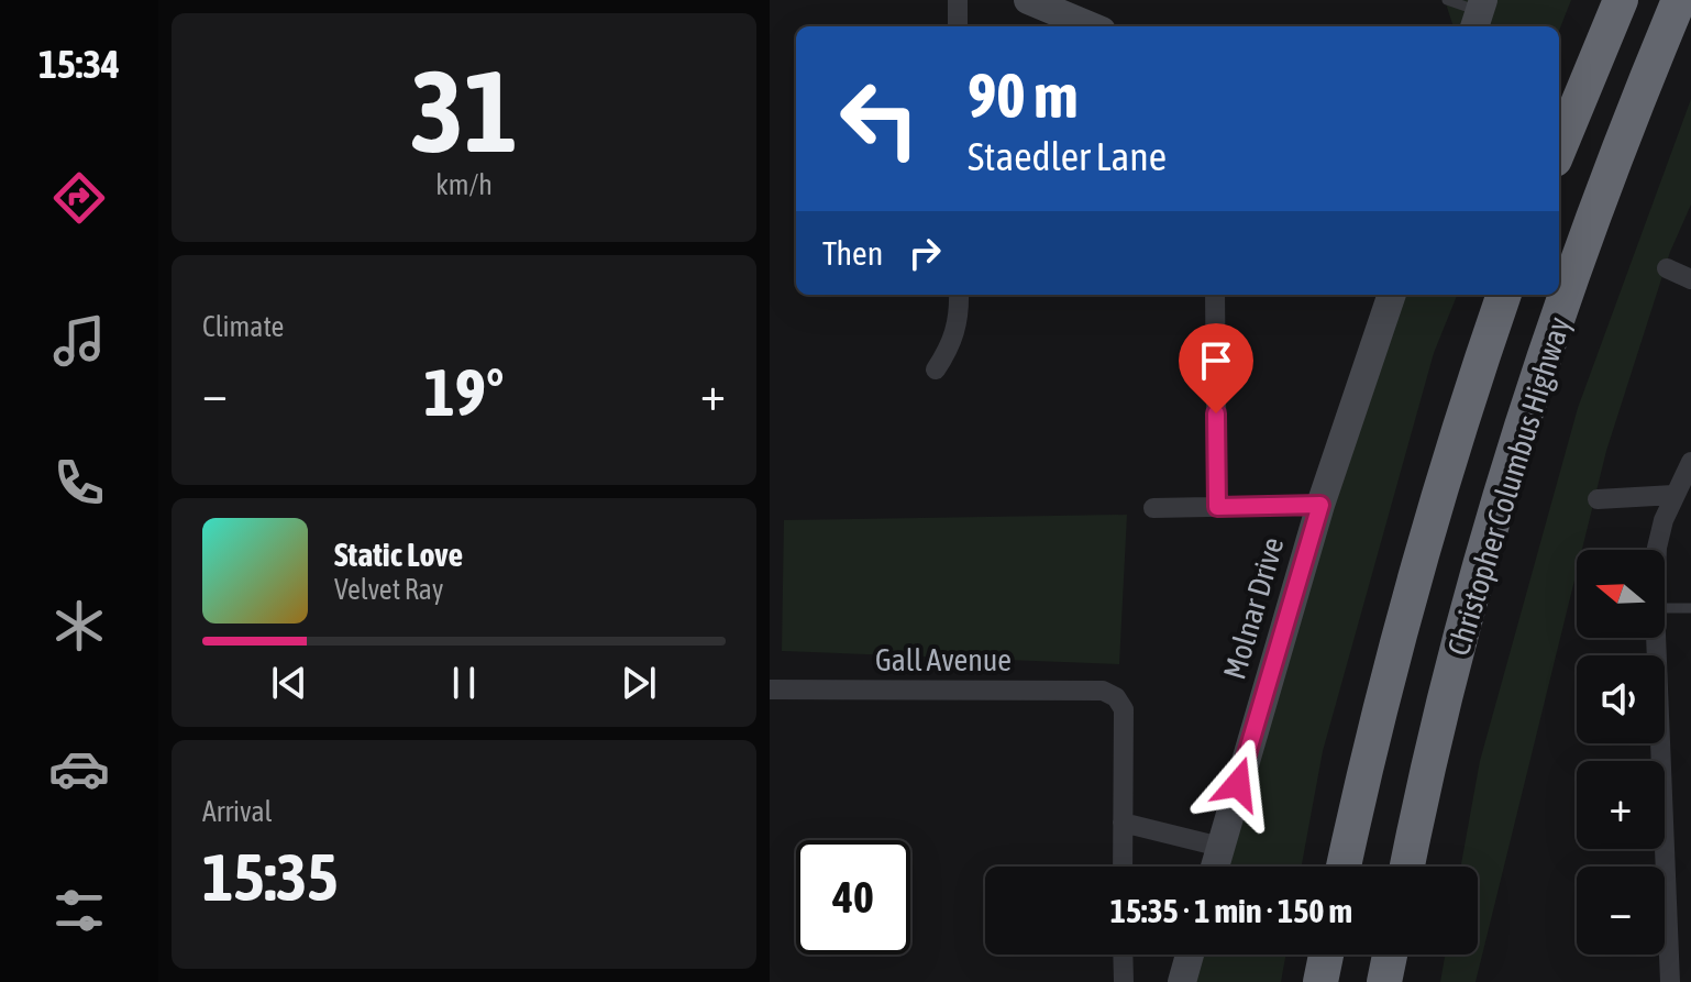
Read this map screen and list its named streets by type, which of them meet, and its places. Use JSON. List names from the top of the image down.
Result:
{
  "streets": {
    "highway": ["Christopher Columbus Highway"],
    "street": ["Molnar Drive", "Gall Avenue"]
  },
  "north": "left",
  "page": {
    "tabs": "15:34",
    "tile": [
      ["31", "km/h"],
      "Climate",
      ["Arrival", "15:35"]
    ],
    "turn": ["90 m", "Staedler Lane"],
    "then": "Then",
    "heat": ["−", "19°", "+"],
    "song": ["Static Love", "Velvet Ray"],
    "map_buttons": ["+", "−"],
    "limit": "40",
    "trip": "15:35 · 1 min · 150 m"
  }
}
